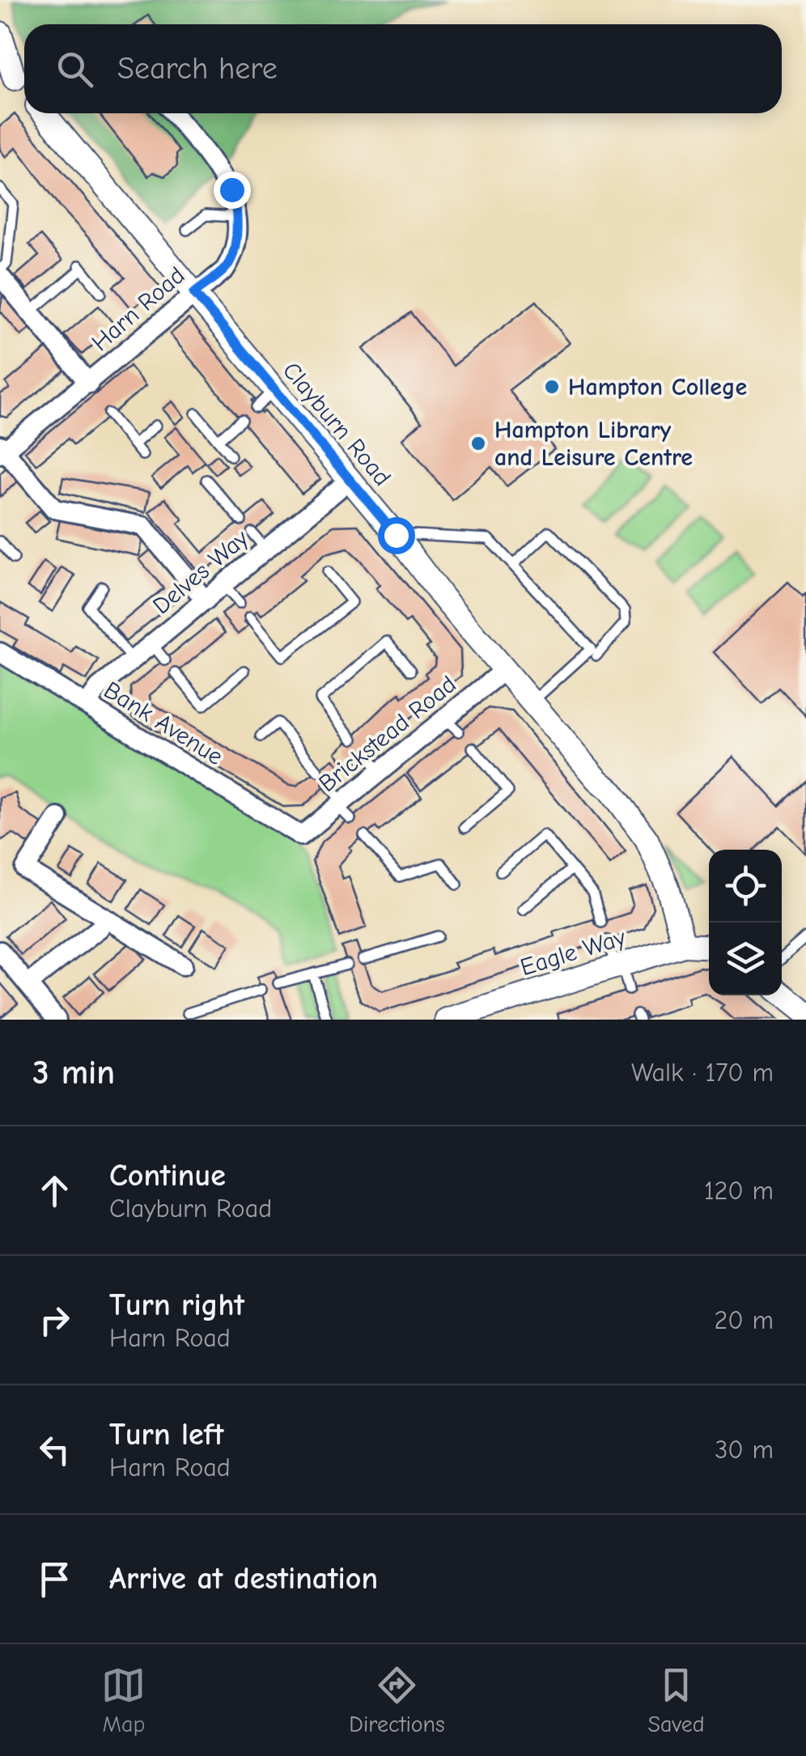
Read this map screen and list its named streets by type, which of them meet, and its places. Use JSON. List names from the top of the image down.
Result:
{
  "streets": {
    "street": [
      "Harn Road",
      "Clayburn Road",
      "Delves Way",
      "Bank Avenue",
      "Brickstead Road",
      "Eagle Way"
    ]
  },
  "crossings": [
    ["Harn Road", "Clayburn Road"],
    ["Clayburn Road", "Delves Way"],
    ["Clayburn Road", "Brickstead Road"],
    ["Clayburn Road", "Eagle Way"],
    ["Delves Way", "Bank Avenue"],
    ["Bank Avenue", "Brickstead Road"]
  ],
  "places": ["Hampton College", "Hampton Library and Leisure Centre"],
  "page": {
    "search": "Search here",
    "heading": ["3 min", "Walk · 170 m"],
    "list": [
      ["Continue", "Clayburn Road", "120 m"],
      ["Turn right", "Harn Road", "20 m"],
      ["Turn left", "Harn Road", "30 m"],
      "Arrive at destination"
    ],
    "nav": ["Map", "Directions", "Saved"]
  }
}
